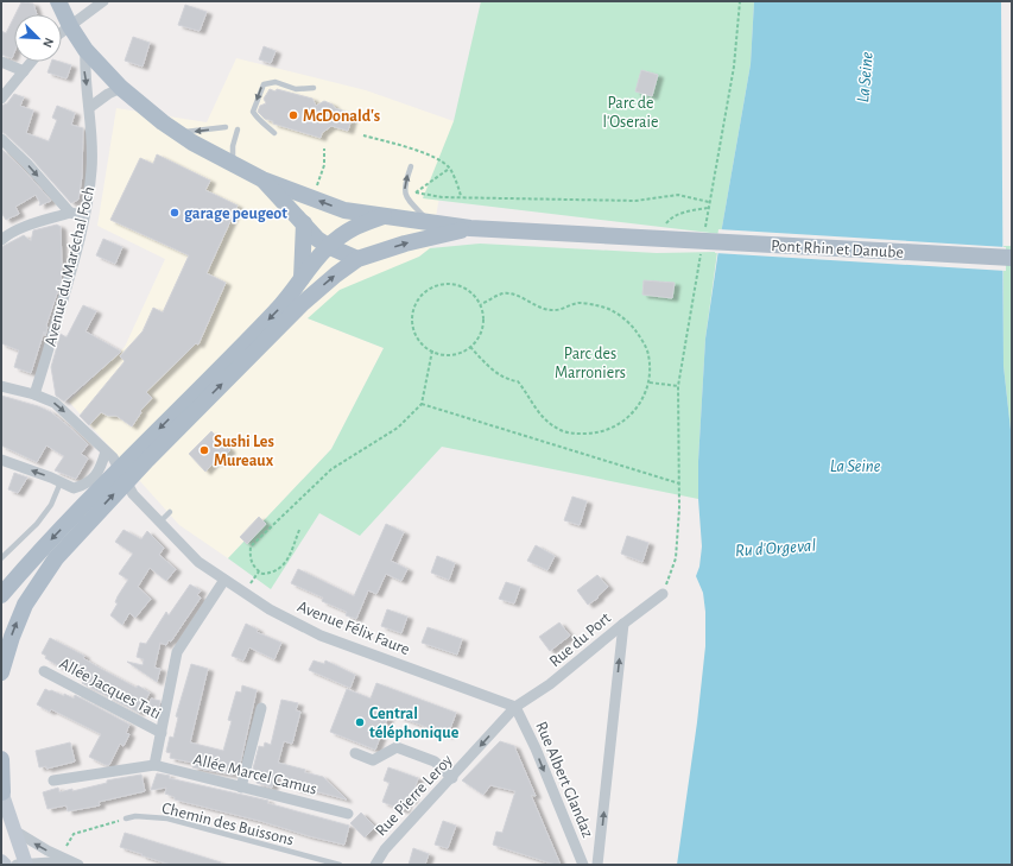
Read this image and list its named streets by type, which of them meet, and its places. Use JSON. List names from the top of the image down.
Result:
{
  "streets": {
    "main road": ["Pont Rhin et Danube"],
    "street": [
      "Avenue du Maréchal Foch",
      "Avenue Félix Faure",
      "Rue du Port",
      "Allée Jacques Tati",
      "Allée Marcel Camus",
      "Rue Albert Glandaz",
      "Rue Pierre Leroy"
    ],
    "lane": ["Chemin des Buissons"]
  },
  "crossings": [
    ["Avenue du Maréchal Foch", "Avenue Félix Faure"],
    ["Avenue Félix Faure", "Rue du Port"],
    ["Avenue Félix Faure", "Rue Albert Glandaz"],
    ["Avenue Félix Faure", "Rue Pierre Leroy"],
    ["Rue du Port", "Rue Albert Glandaz"],
    ["Rue du Port", "Rue Pierre Leroy"],
    ["Rue Albert Glandaz", "Rue Pierre Leroy"]
  ],
  "one_way": ["Rue Albert Glandaz", "Rue Pierre Leroy"],
  "water": ["La Seine", "Ru d'Orgeval"],
  "parks": ["Parc de l'Oseraie", "Parc des Marroniers"],
  "places": [
    "McDonald's",
    "garage peugeot",
    "Sushi Les Mureaux",
    "Central téléphonique"
  ],
  "north": "bottom right"
}
